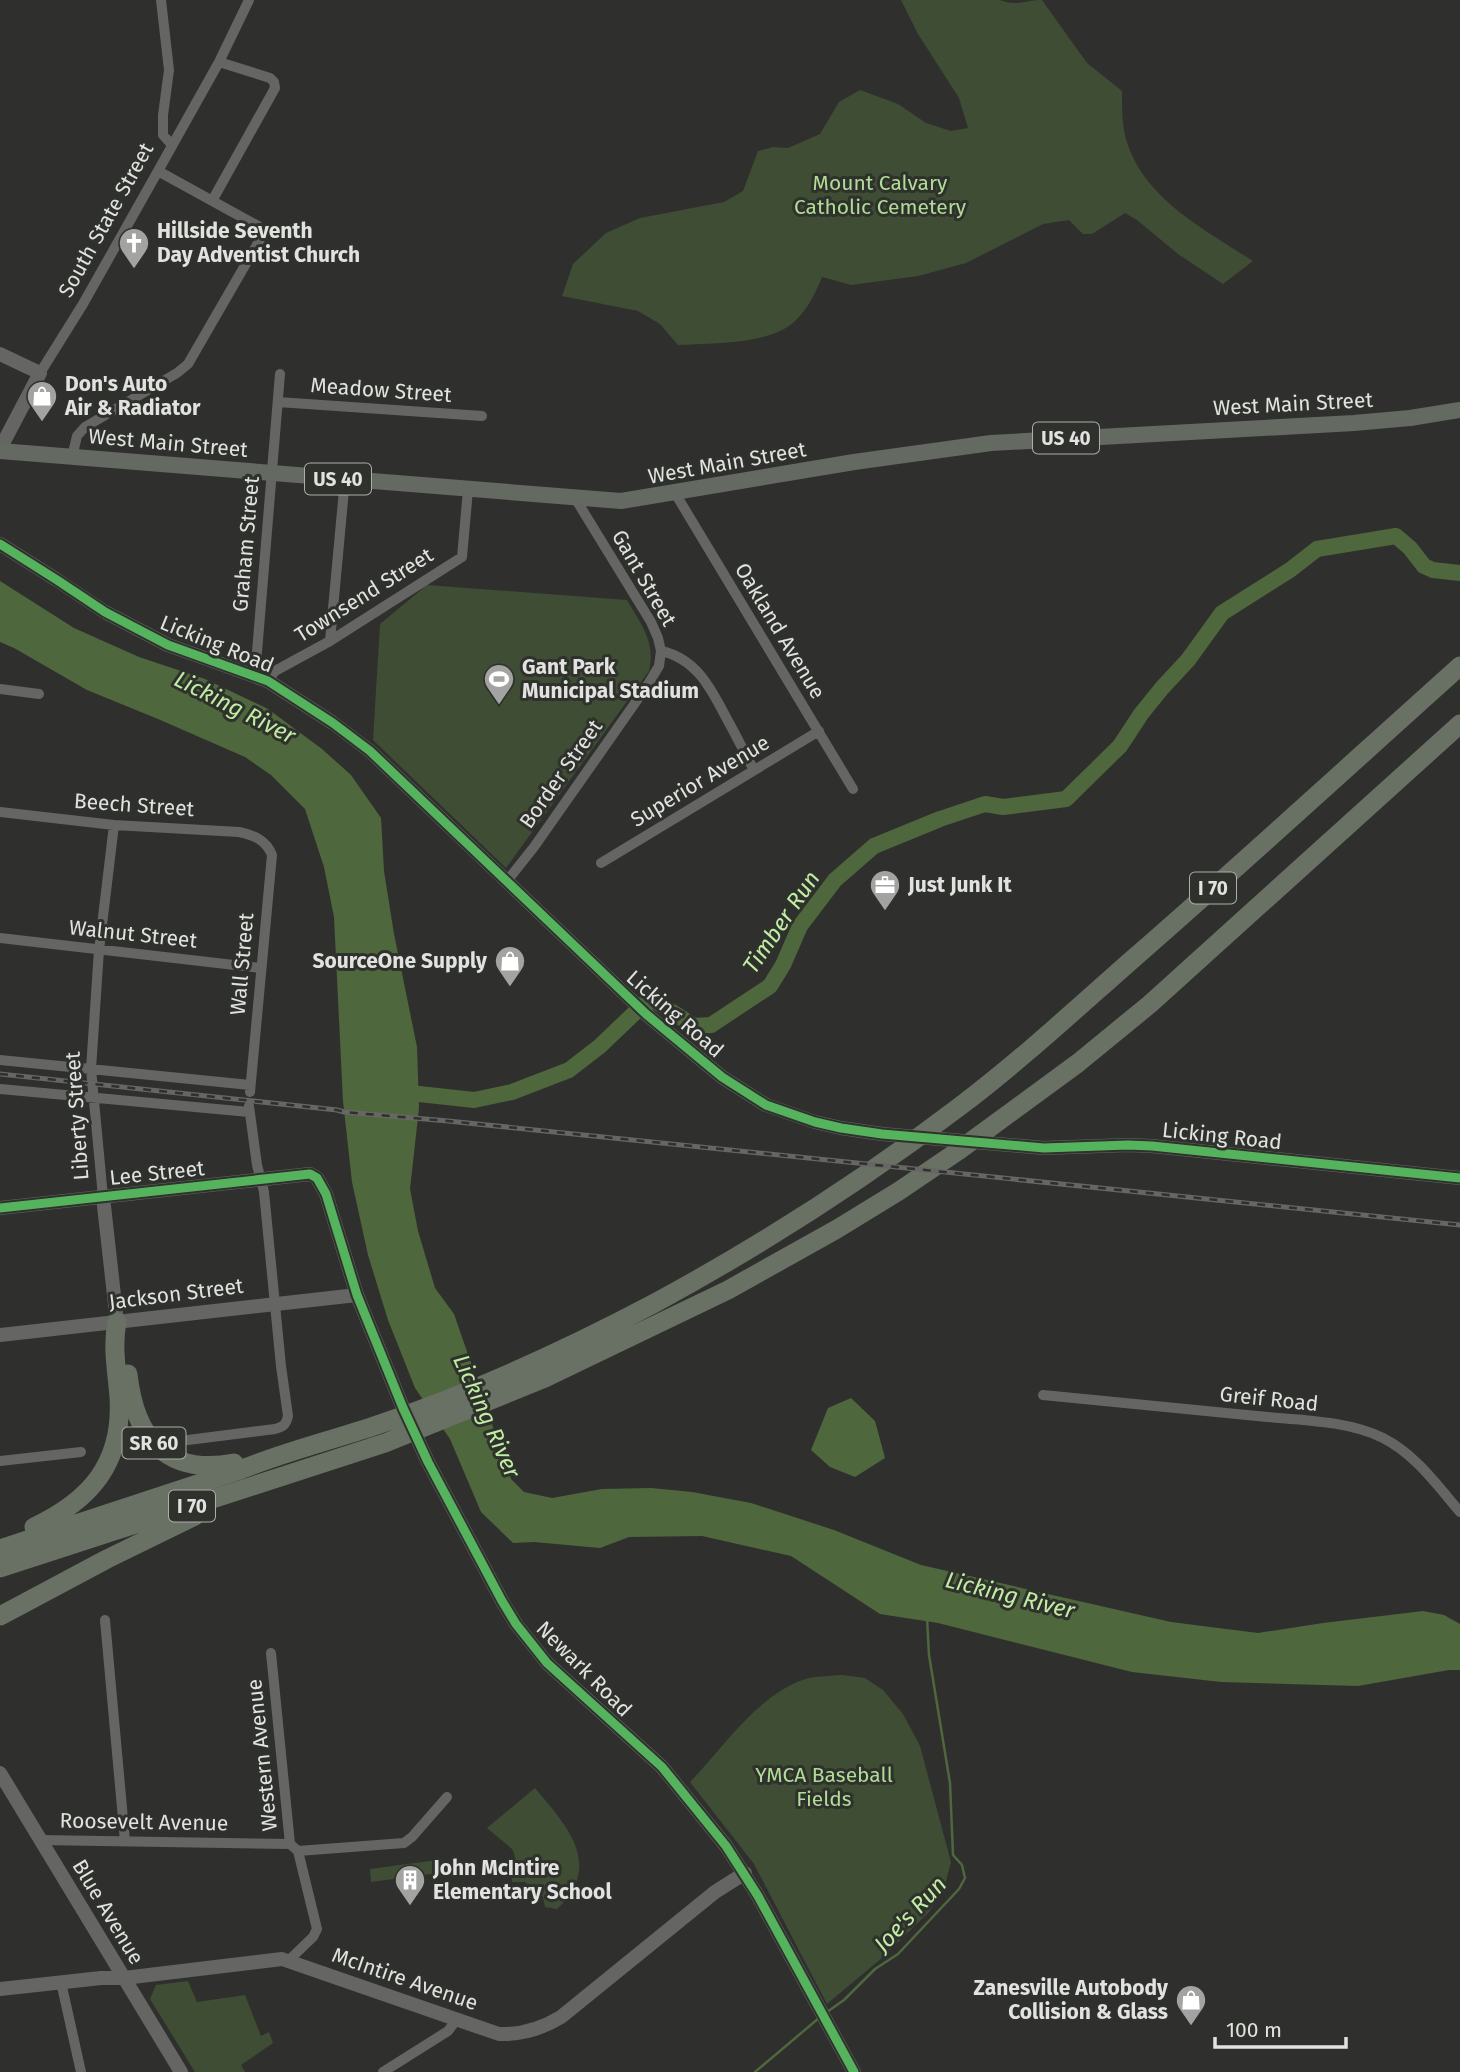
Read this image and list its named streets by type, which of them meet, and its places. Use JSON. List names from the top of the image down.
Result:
{
  "streets": {
    "highway": ["I 70", "SR 60"],
    "main road": ["West Main Street", "US 40"],
    "street": [
      "South State Street",
      "Meadow Street",
      "Graham Street",
      "Gant Street",
      "Townsend Street",
      "Oakland Avenue",
      "Licking Road",
      "Border Street",
      "Superior Avenue",
      "Beech Street",
      "Walnut Street",
      "Wall Street",
      "Liberty Street",
      "Lee Street",
      "Jackson Street",
      "Greif Road",
      "Newark Road",
      "Western Avenue",
      "Roosevelt Avenue",
      "Blue Avenue",
      "McIntire Avenue"
    ]
  },
  "crossings": [
    ["South State Street", "West Main Street"],
    ["Meadow Street", "Graham Street"],
    ["West Main Street", "Graham Street"],
    ["West Main Street", "Gant Street"],
    ["West Main Street", "Townsend Street"],
    ["West Main Street", "Oakland Avenue"],
    ["Graham Street", "Townsend Street"],
    ["Graham Street", "Licking Road"],
    ["Gant Street", "Border Street"],
    ["Gant Street", "Superior Avenue"],
    ["Townsend Street", "Licking Road"],
    ["Oakland Avenue", "Superior Avenue"],
    ["Licking Road", "Border Street"],
    ["Beech Street", "Wall Street"],
    ["Beech Street", "Liberty Street"],
    ["I 70", "SR 60"],
    ["Walnut Street", "Wall Street"],
    ["Walnut Street", "Liberty Street"],
    ["Wall Street", "Liberty Street"],
    ["Liberty Street", "Lee Street"],
    ["Liberty Street", "Jackson Street"],
    ["Liberty Street", "SR 60"],
    ["Lee Street", "Newark Road"],
    ["Jackson Street", "SR 60"],
    ["Jackson Street", "Newark Road"],
    ["Newark Road", "McIntire Avenue"],
    ["Western Avenue", "Roosevelt Avenue"],
    ["Western Avenue", "McIntire Avenue"],
    ["Roosevelt Avenue", "Blue Avenue"],
    ["Blue Avenue", "McIntire Avenue"]
  ],
  "water": ["Licking River", "Timber Run", "Joe's Run"],
  "parks": ["Mount Calvary Catholic Cemetery", "YMCA Baseball Fields"],
  "places": {
    "church": ["Hillside Seventh Day Adventist Church"],
    "shop": ["Don's Auto Air & Radiator", "SourceOne Supply", "Zanesville Autobody Collision & Glass"],
    "sports": ["Gant Park Municipal Stadium"],
    "office": ["Just Junk It"],
    "building": ["John McIntire Elementary School"]
  },
  "scale_bar": "100 m"
}
